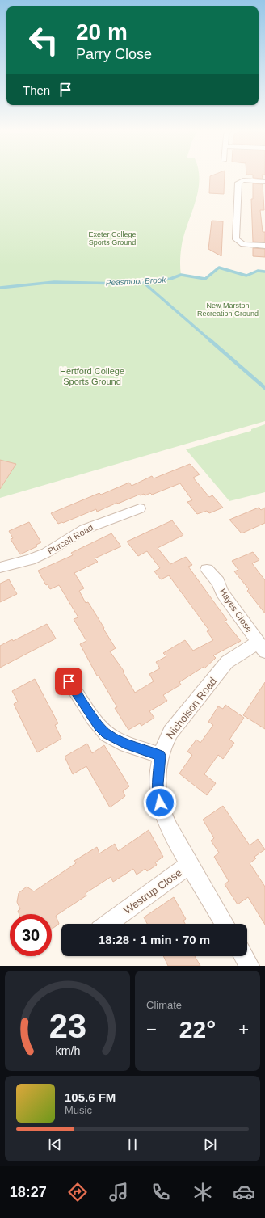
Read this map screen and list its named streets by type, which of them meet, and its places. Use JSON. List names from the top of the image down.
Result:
{
  "streets": {
    "street": [
      "Purcell Road",
      "Hayes Close",
      "Nicholson Road",
      "Westrup Close"
    ]
  },
  "crossings": [
    ["Hayes Close", "Nicholson Road"],
    ["Nicholson Road", "Westrup Close"]
  ],
  "water": ["Peasmoor Brook"],
  "parks": ["Exeter College Sports Ground", "New Marston Recreation Ground", "Hertford College Sports Ground"],
  "page": {
    "turn": ["20 m", "Parry Close"],
    "then": "Then",
    "limit": "30",
    "trip": "18:28 · 1 min · 70 m",
    "tile": "Climate",
    "heat": ["−", "22°", "+"],
    "song": ["105.6 FM", "Music"],
    "tabs": "18:27",
    "gauge": ["23", "km/h"]
  }
}
